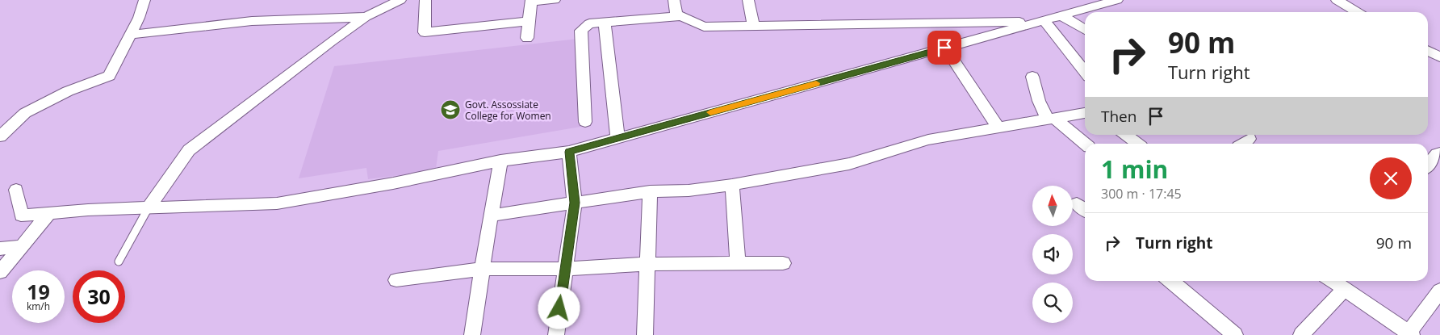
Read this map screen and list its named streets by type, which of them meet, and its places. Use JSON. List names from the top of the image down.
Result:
{
  "places": {
    "school or university": ["Govt. Assossiate College for Women"]
  },
  "north": "top",
  "page": {
    "turn": ["90 m", "Turn right"],
    "then": "Then",
    "heading": ["1 min", "300 m · 17:45"],
    "list": [
      {
        "name": "Turn right",
        "value": "90 m"
      }
    ],
    "speed": "19 km/h",
    "limit": "30"
  }
}
